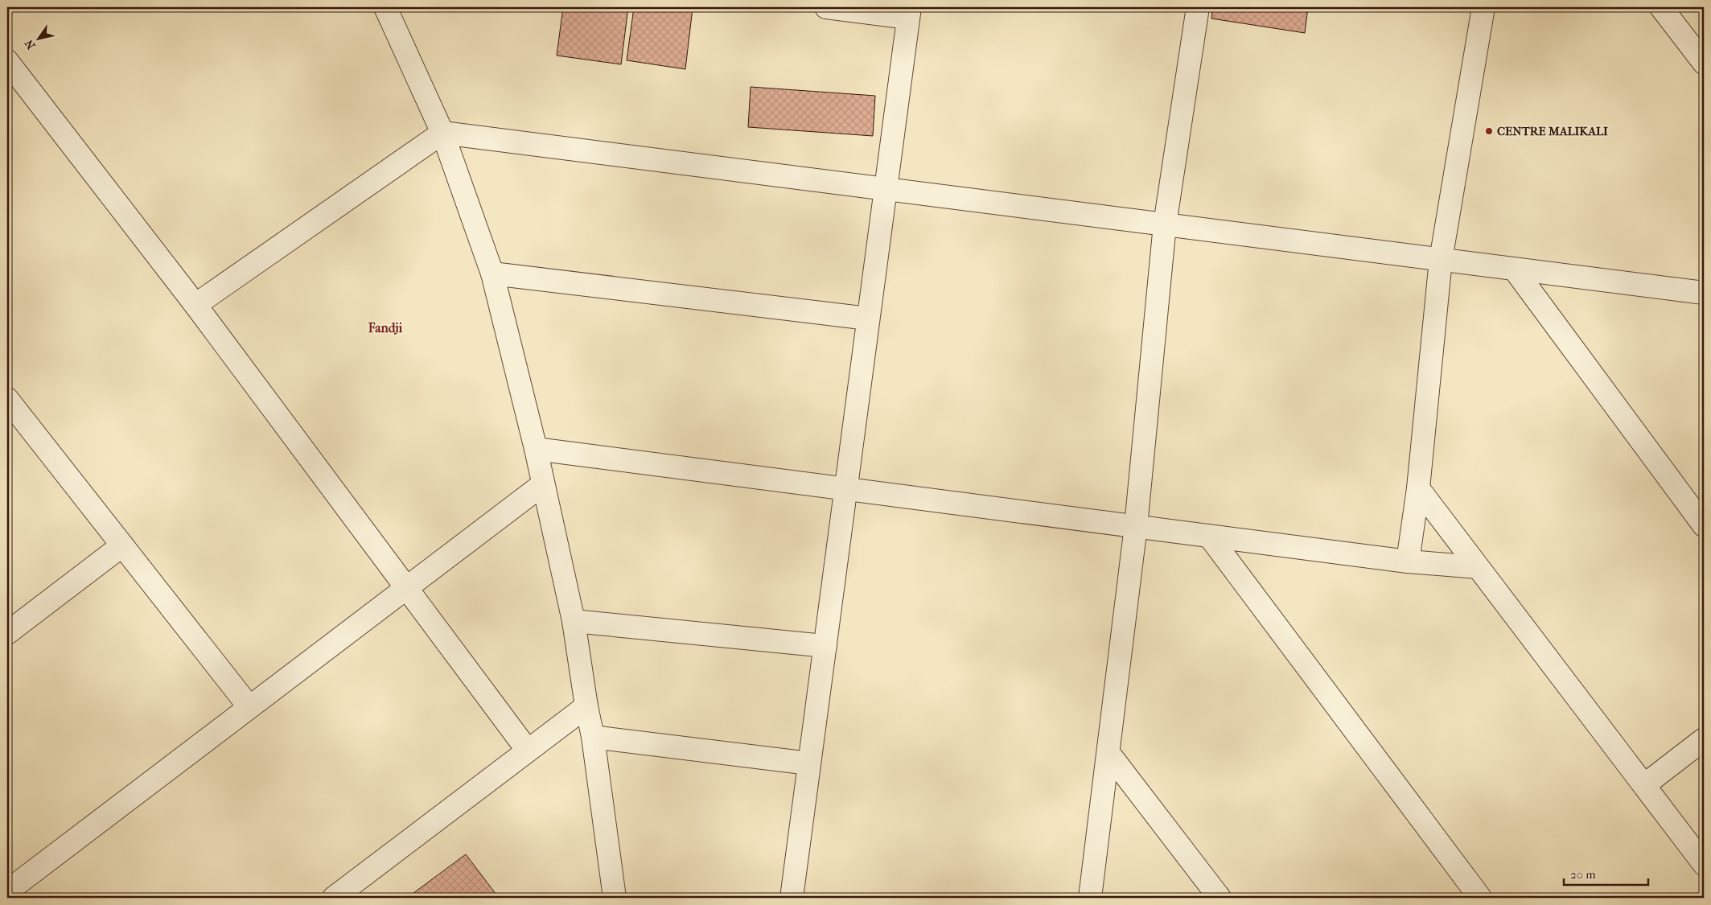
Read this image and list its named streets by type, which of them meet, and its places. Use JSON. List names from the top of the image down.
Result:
{
  "districts": ["Fandji"],
  "places": ["CENTRE MALIKALI"],
  "scale_bar": "20 m",
  "north": "bottom left"
}
